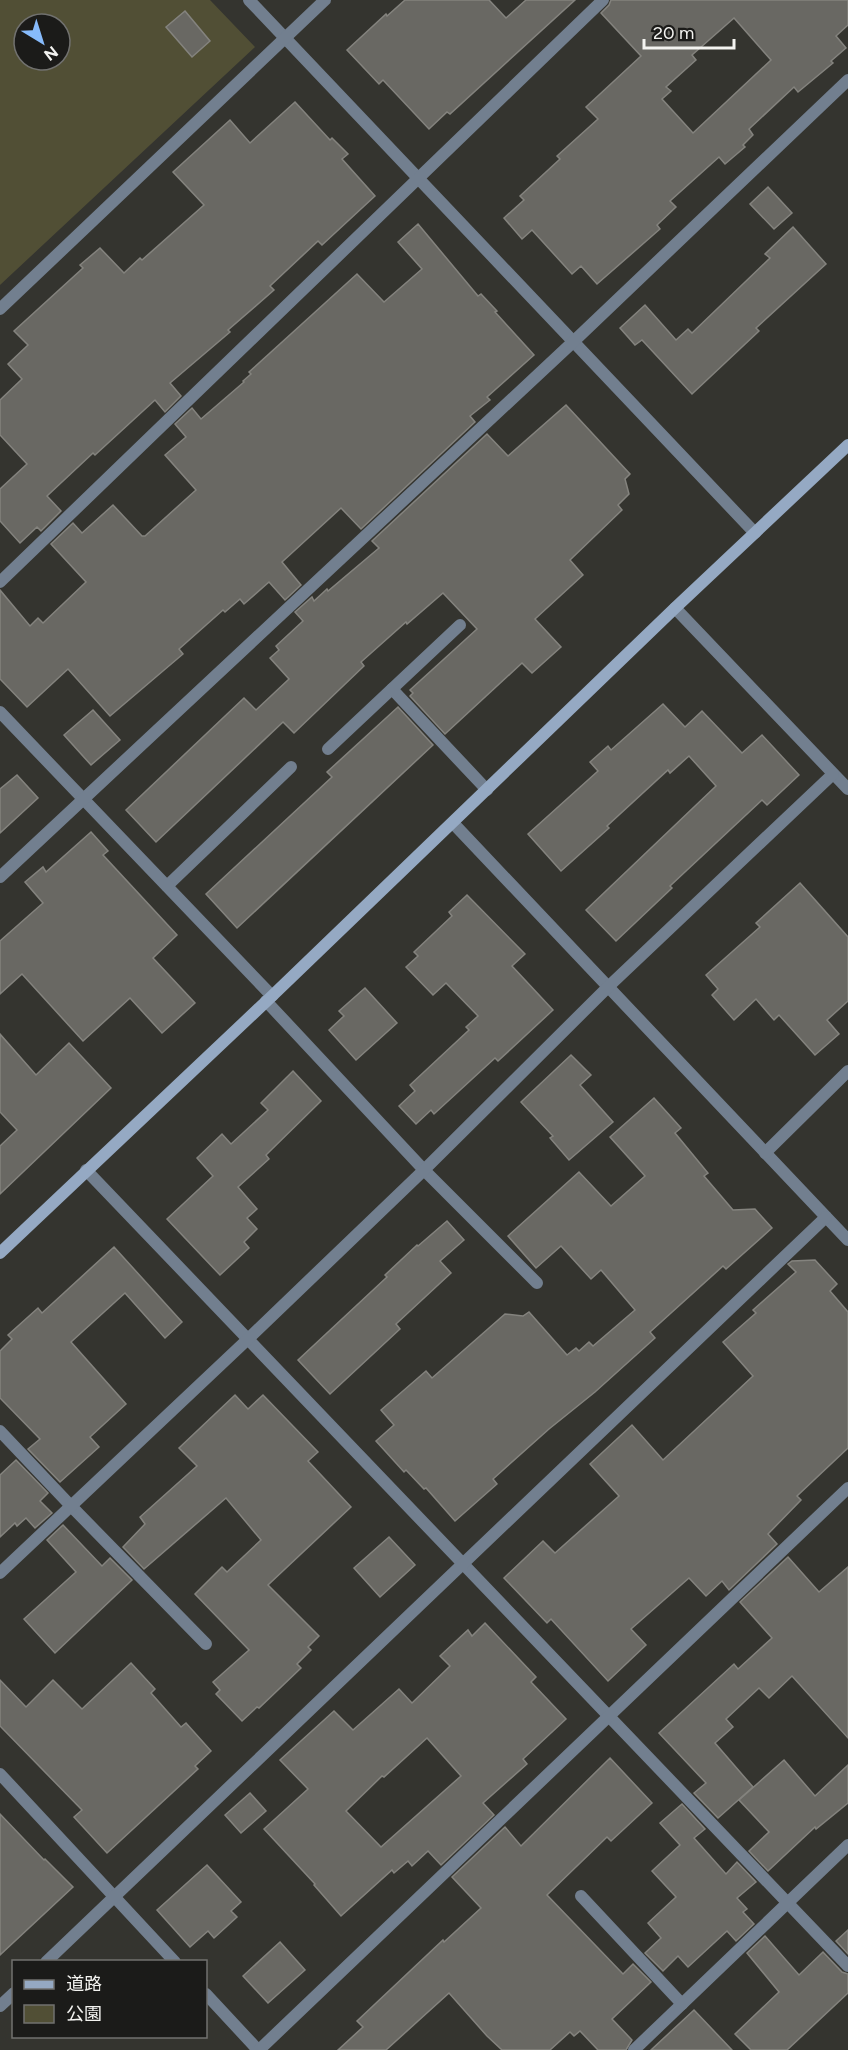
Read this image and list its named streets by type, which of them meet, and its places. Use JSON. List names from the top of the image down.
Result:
{
  "legend": ["道路", "公園"],
  "scale_bar": "20 m",
  "north": "bottom right"
}
